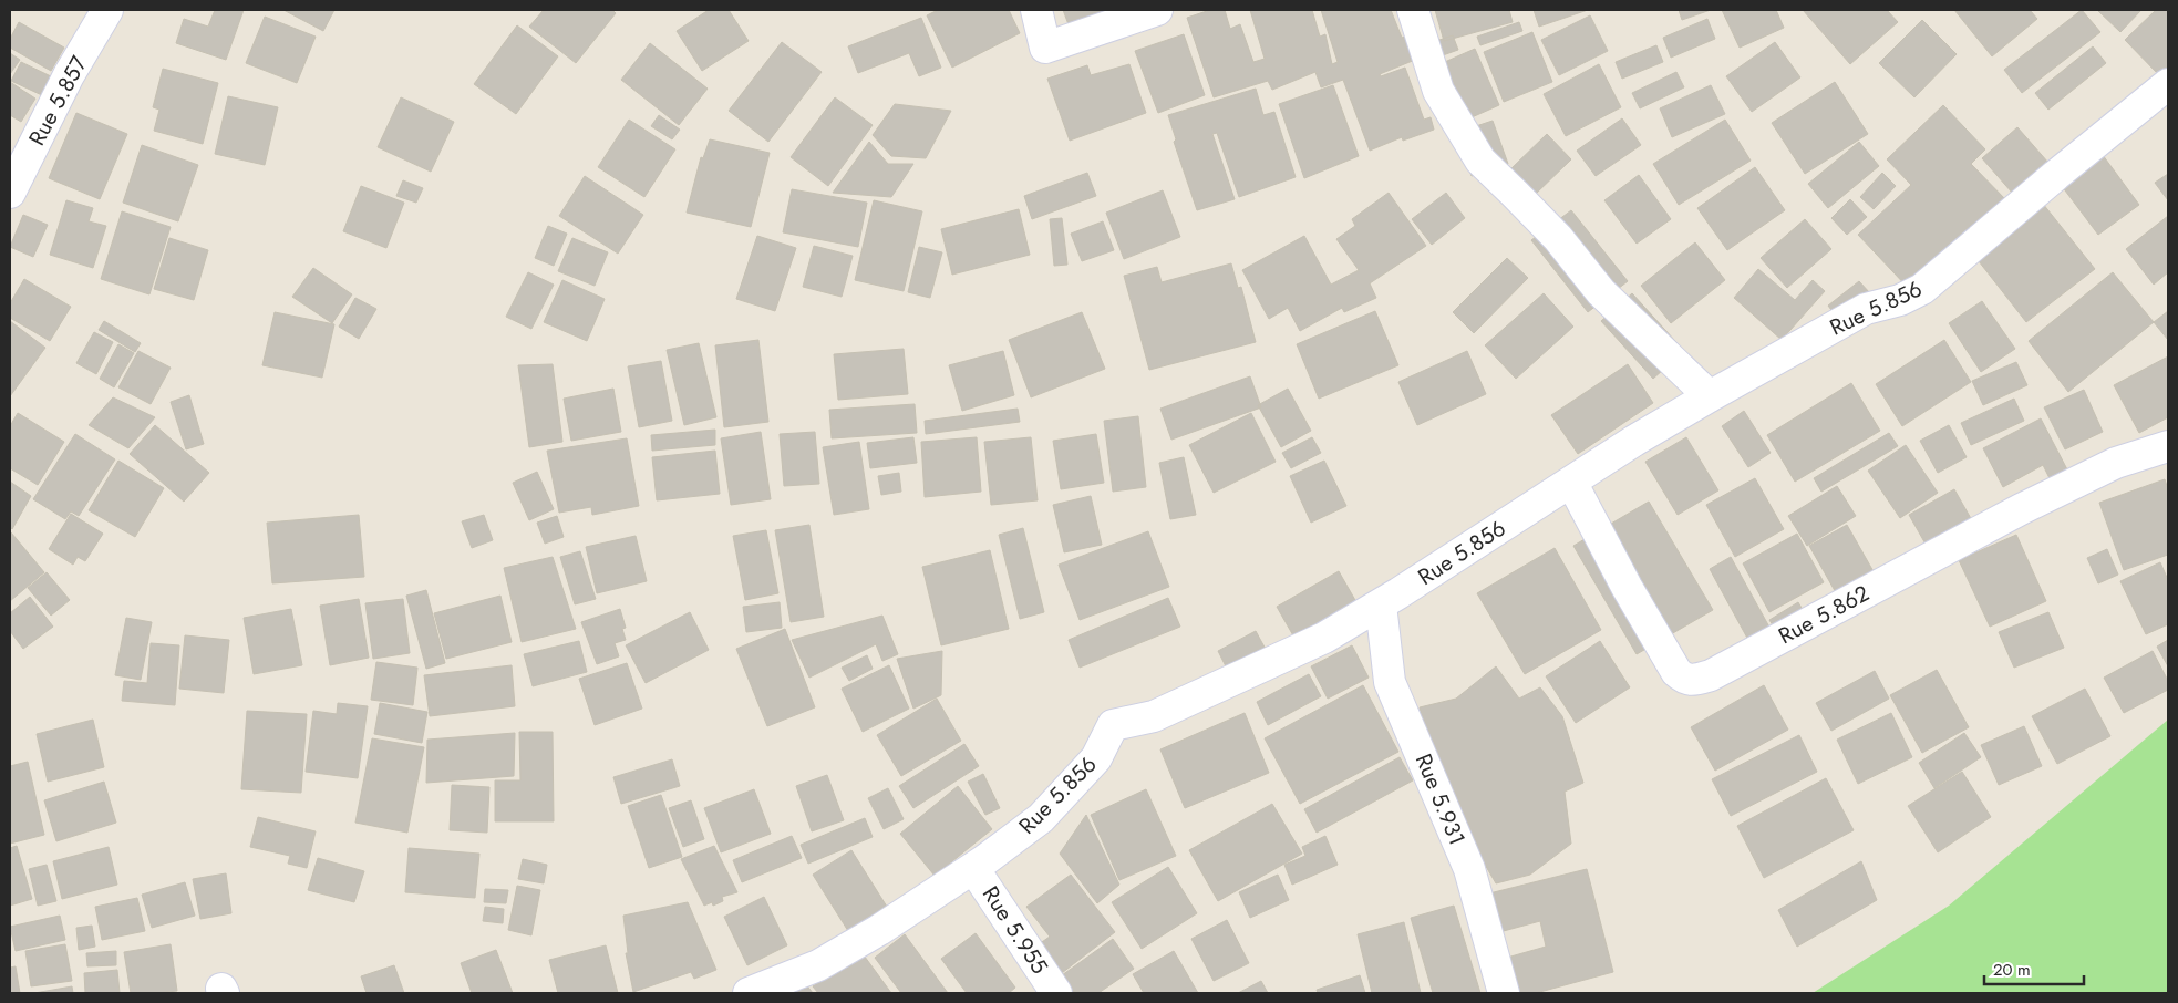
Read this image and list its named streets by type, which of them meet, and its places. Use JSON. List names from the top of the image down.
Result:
{
  "streets": {
    "street": [
      "Rue 5.857",
      "Rue 5.856",
      "Rue 5.862",
      "Rue 5.931",
      "Rue 5.955"
    ]
  },
  "crossings": [
    ["Rue 5.856", "Rue 5.862"],
    ["Rue 5.856", "Rue 5.931"],
    ["Rue 5.856", "Rue 5.955"]
  ],
  "scale_bar": "20 m"
}
